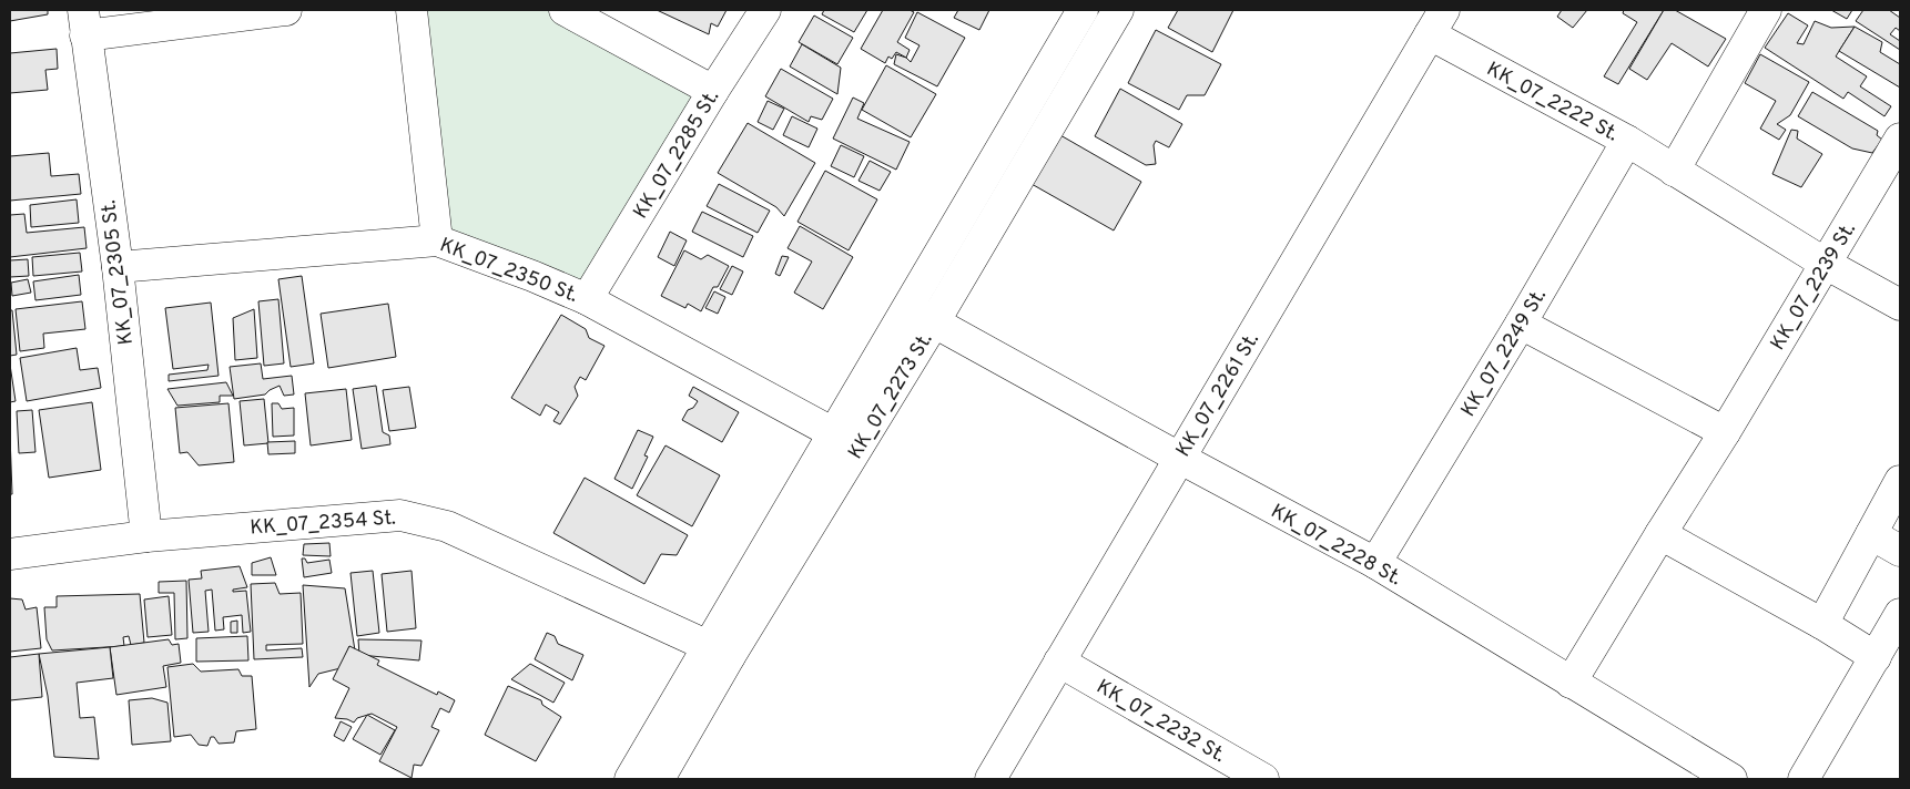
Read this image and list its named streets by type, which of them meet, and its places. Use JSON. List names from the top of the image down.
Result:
{
  "streets": {
    "street": [
      "KK_07_2222 St.",
      "KK_07_2285 St.",
      "KK_07_2350 St.",
      "KK_07_2305 St.",
      "KK_07_2239 St.",
      "KK_07_2249 St.",
      "KK_07_2261 St.",
      "KK_07_2273 St.",
      "KK_07_2354 St.",
      "KK_07_2228 St.",
      "KK_07_2232 St."
    ]
  },
  "crossings": [
    ["KK_07_2222 St.", "KK_07_2239 St."],
    ["KK_07_2222 St.", "KK_07_2249 St."],
    ["KK_07_2222 St.", "KK_07_2261 St."],
    ["KK_07_2285 St.", "KK_07_2350 St."],
    ["KK_07_2350 St.", "KK_07_2305 St."],
    ["KK_07_2350 St.", "KK_07_2273 St."],
    ["KK_07_2305 St.", "KK_07_2354 St."],
    ["KK_07_2239 St.", "KK_07_2228 St."],
    ["KK_07_2249 St.", "KK_07_2228 St."],
    ["KK_07_2261 St.", "KK_07_2228 St."],
    ["KK_07_2261 St.", "KK_07_2232 St."],
    ["KK_07_2273 St.", "KK_07_2354 St."],
    ["KK_07_2273 St.", "KK_07_2228 St."]
  ]
}
